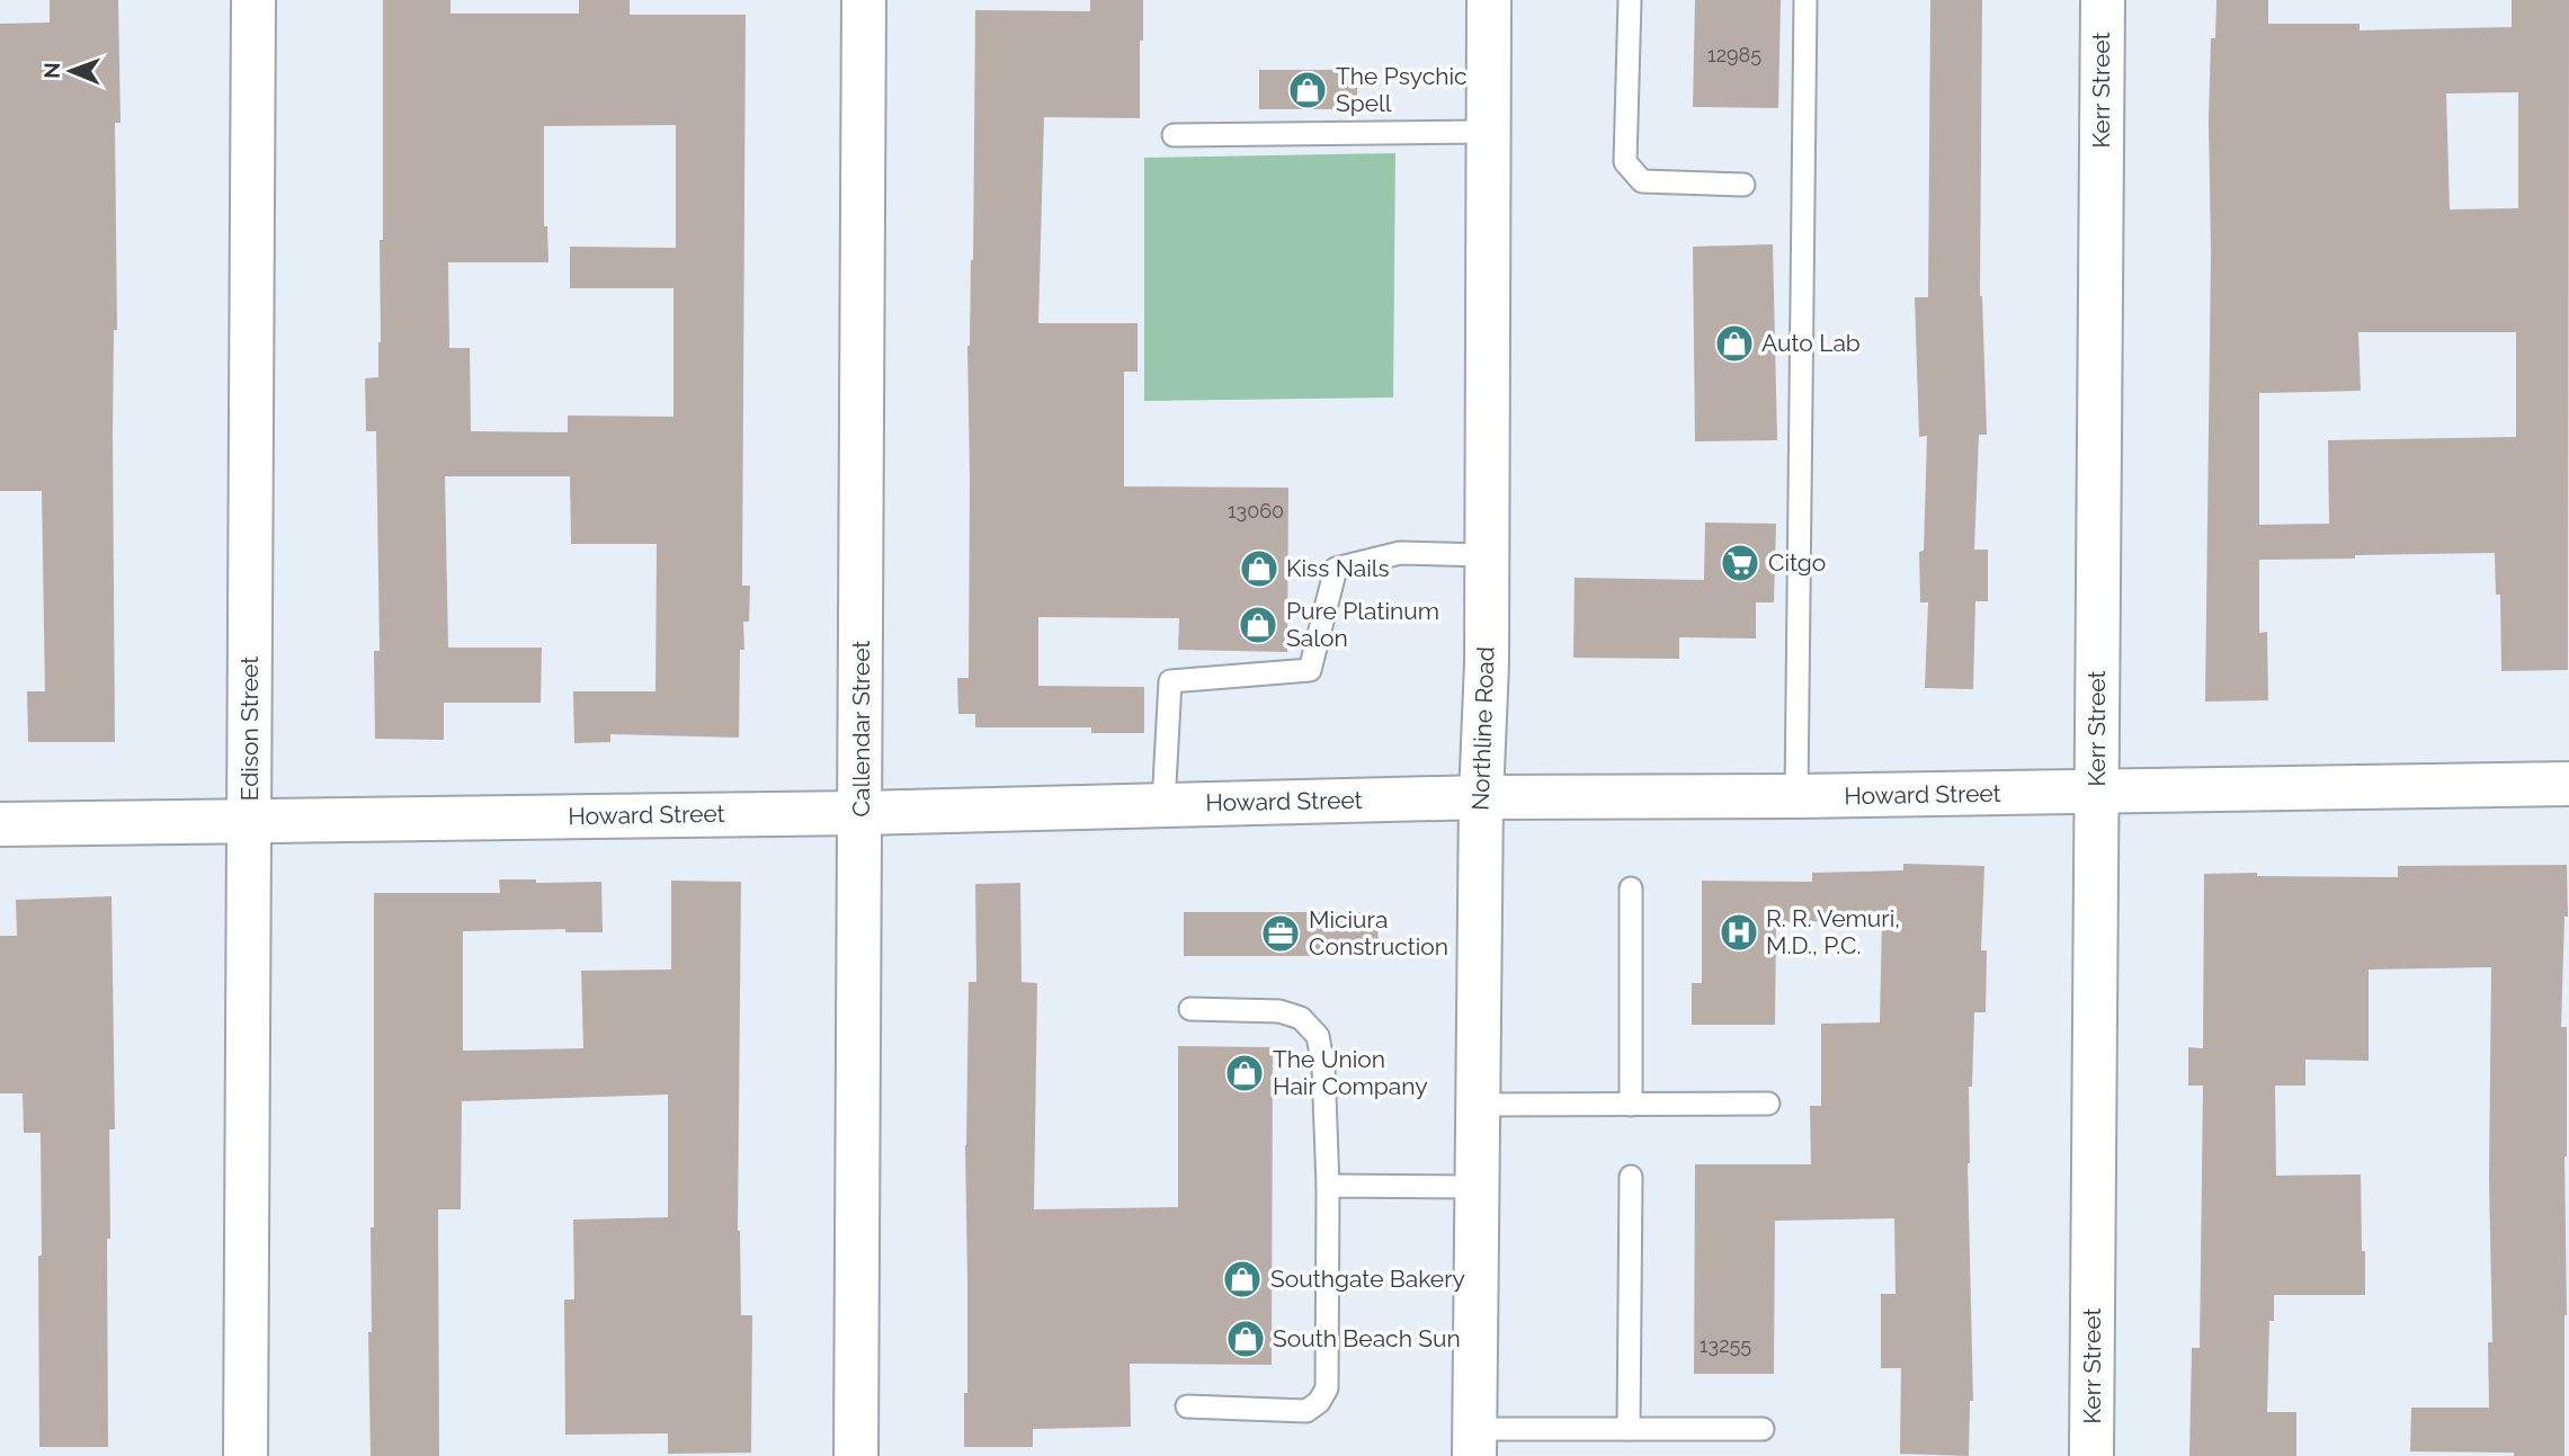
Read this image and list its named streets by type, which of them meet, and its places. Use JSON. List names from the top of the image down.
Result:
{
  "streets": {
    "street": [
      "Kerr Street",
      "Edison Street",
      "Callendar Street",
      "Northline Road",
      "Howard Street"
    ]
  },
  "crossings": [
    ["Kerr Street", "Howard Street"],
    ["Edison Street", "Howard Street"],
    ["Callendar Street", "Howard Street"],
    ["Northline Road", "Howard Street"]
  ],
  "places": {
    "shop": [
      "The Psychic Spell",
      "Auto Lab",
      "Kiss Nails",
      "Pure Platinum Salon",
      "The Union Hair Company",
      "Southgate Bakery",
      "South Beach Sun"
    ],
    "supermarket": ["Citgo"],
    "hospital": ["R. R. Vemuri, M.D., P.C."],
    "office": ["Miciura Construction"]
  },
  "house_numbers": ["12985", "13060", "13255"],
  "north": "left"
}
